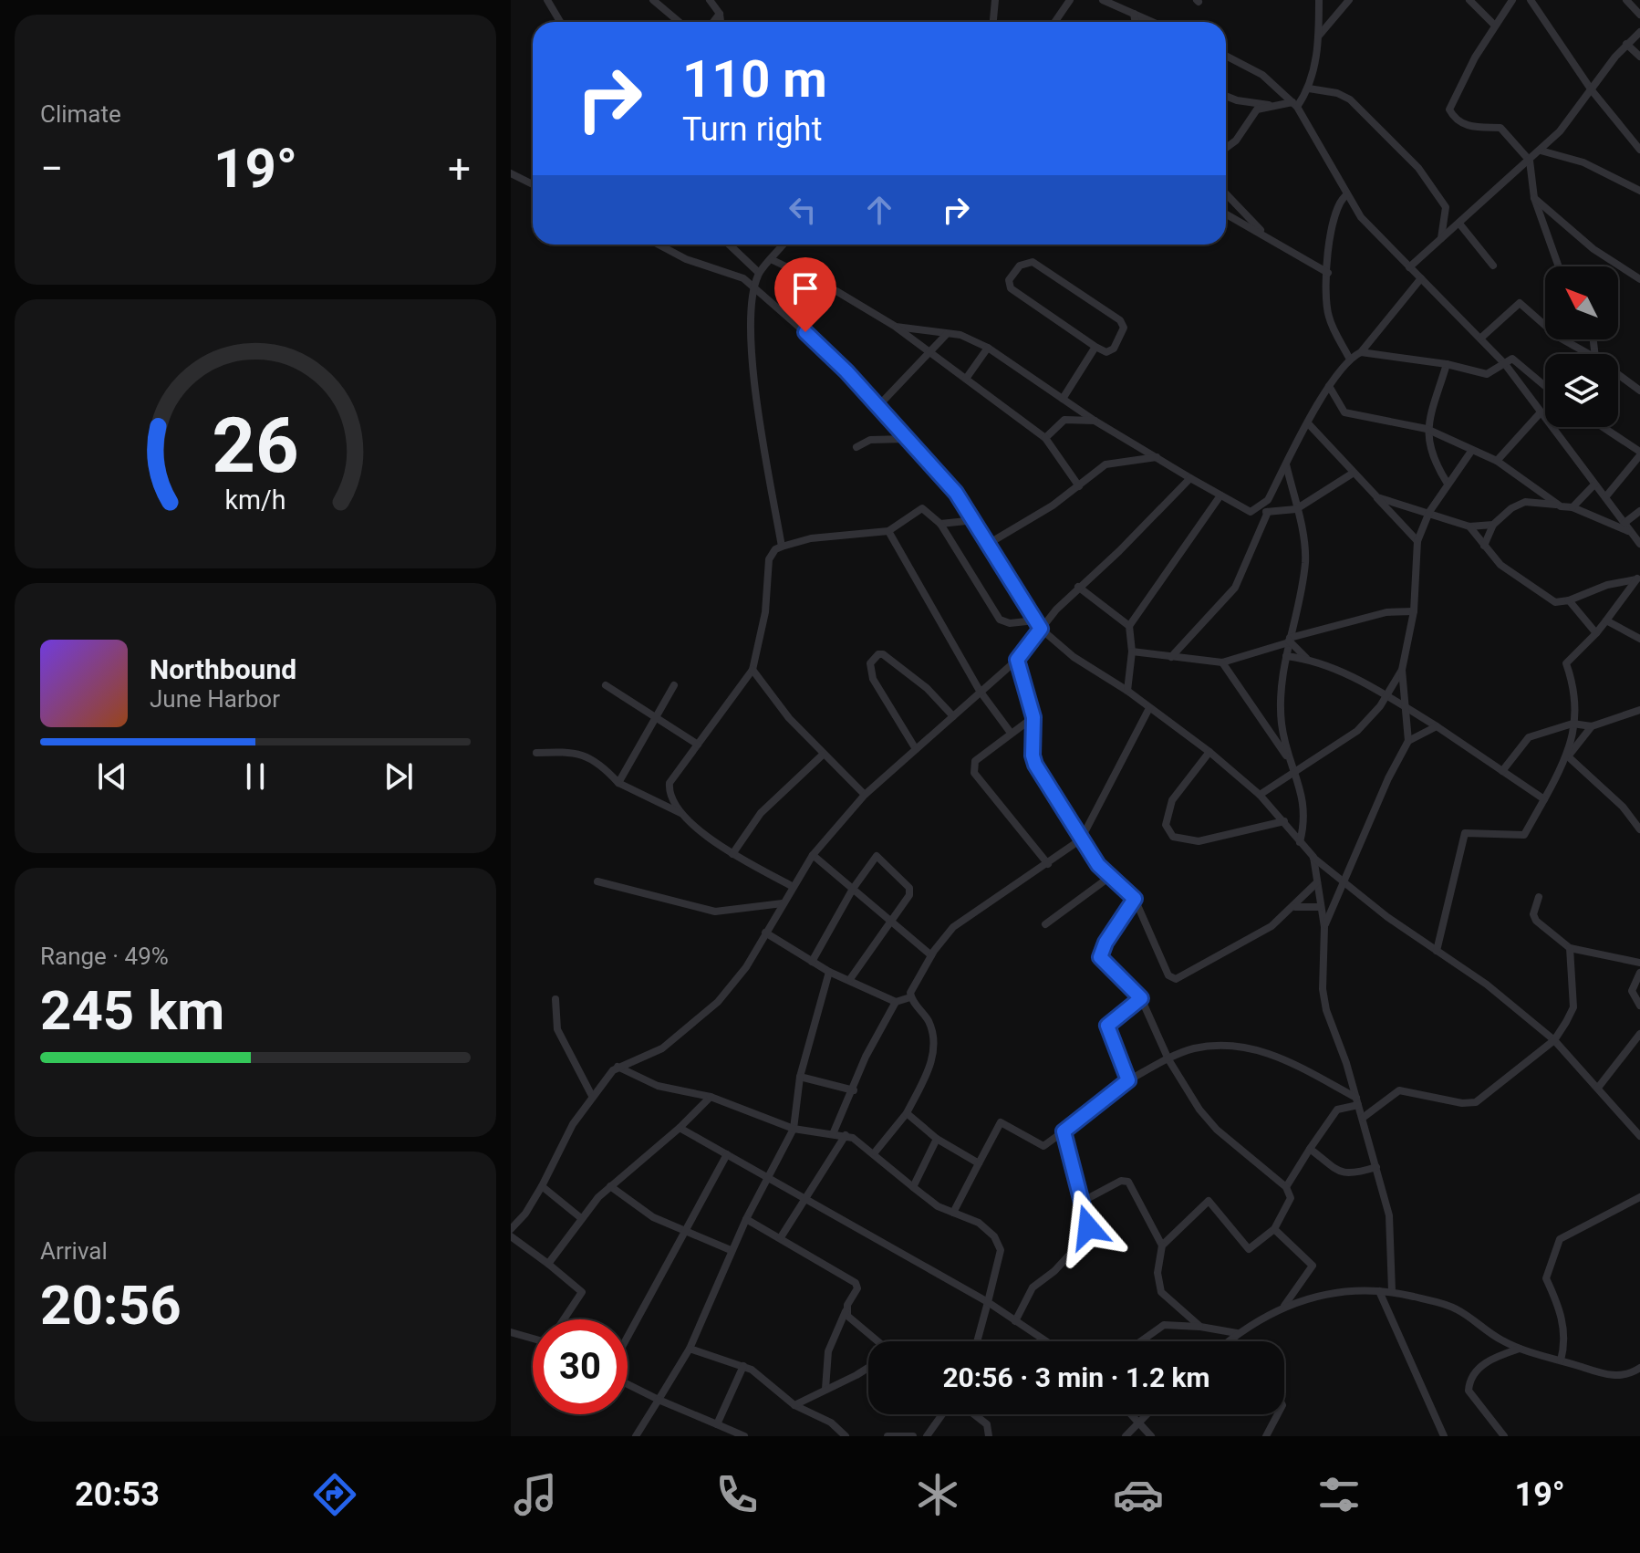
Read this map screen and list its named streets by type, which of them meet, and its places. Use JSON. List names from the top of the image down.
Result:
{
  "north": "top left",
  "page": {
    "tile": [
      "Climate",
      ["Range · 49%", "245 km"],
      ["Arrival", "20:56"]
    ],
    "turn": ["110 m", "Turn right"],
    "heat": ["−", "19°", "+"],
    "song": ["Northbound", "June Harbor"],
    "limit": "30",
    "trip": "20:56 · 3 min · 1.2 km",
    "tabs": ["20:53", "19°"],
    "gauge": ["26", "km/h"]
  }
}
